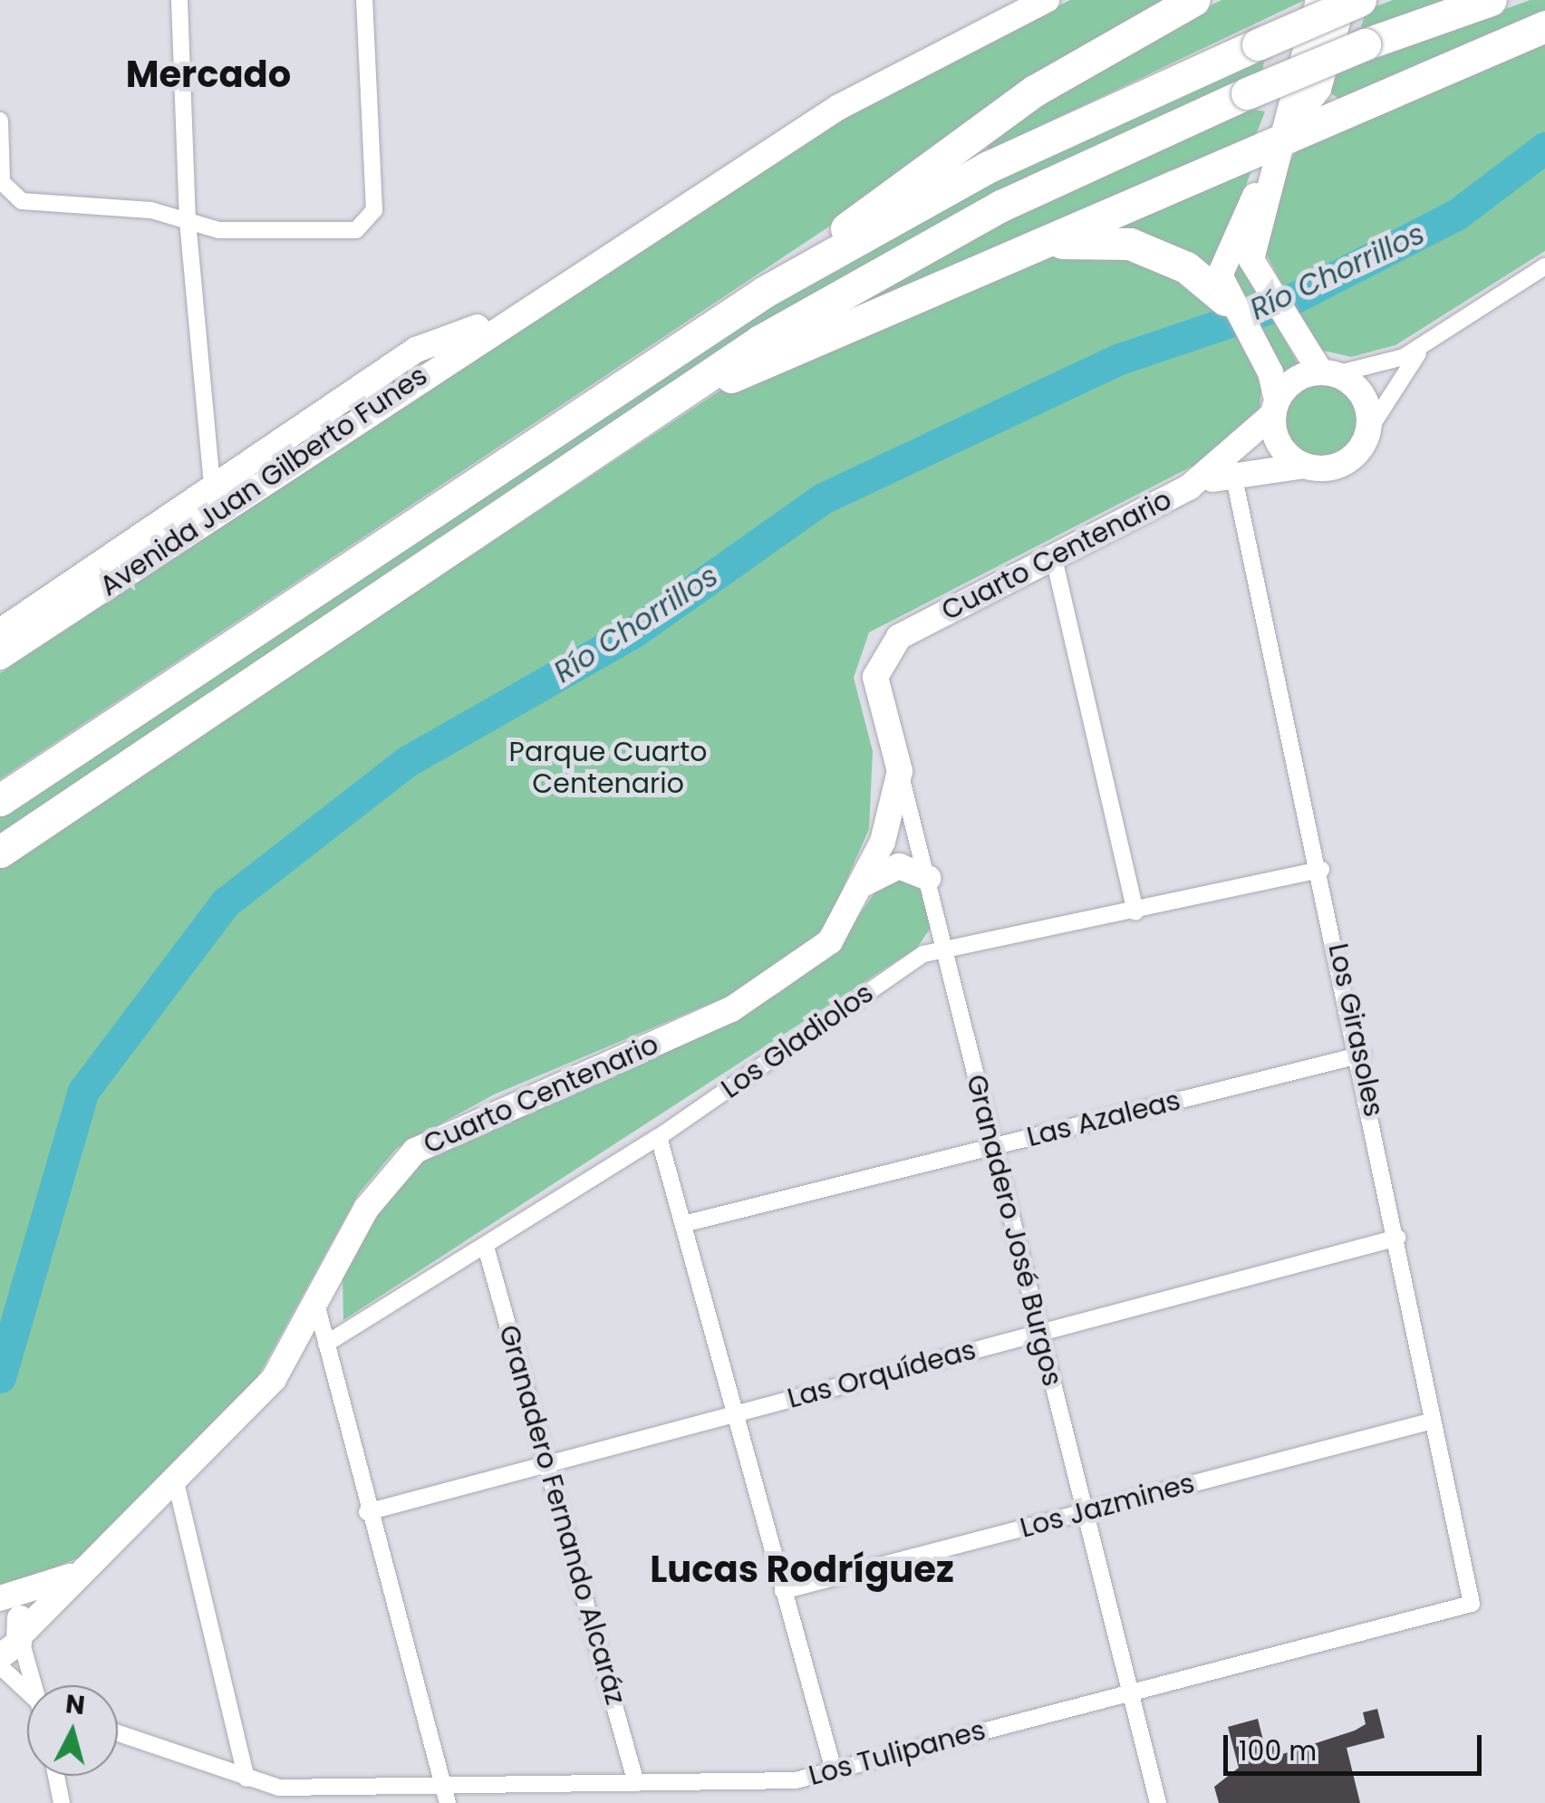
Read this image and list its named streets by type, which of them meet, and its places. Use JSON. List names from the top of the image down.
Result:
{
  "streets": {
    "main road": ["Avenida Juan Gilberto Funes", "Cuarto Centenario", "Granadero José Burgos"],
    "street": [
      "Los Girasoles",
      "Los Gladiolos",
      "Las Azaleas",
      "Las Orquídeas",
      "Los Jazmines",
      "Granadero Fernando Alcaráz",
      "Los Tulipanes"
    ]
  },
  "crossings": [
    ["Cuarto Centenario", "Los Girasoles"],
    ["Cuarto Centenario", "Granadero José Burgos"],
    ["Los Girasoles", "Los Gladiolos"],
    ["Los Girasoles", "Las Azaleas"],
    ["Los Girasoles", "Las Orquídeas"],
    ["Los Girasoles", "Los Jazmines"],
    ["Los Girasoles", "Los Tulipanes"],
    ["Los Gladiolos", "Granadero José Burgos"],
    ["Los Gladiolos", "Granadero Fernando Alcaráz"],
    ["Las Azaleas", "Granadero José Burgos"],
    ["Granadero José Burgos", "Las Orquídeas"],
    ["Granadero José Burgos", "Los Jazmines"],
    ["Granadero José Burgos", "Los Tulipanes"],
    ["Las Orquídeas", "Granadero Fernando Alcaráz"],
    ["Granadero Fernando Alcaráz", "Los Tulipanes"]
  ],
  "districts": ["Mercado", "Lucas Rodríguez"],
  "water": ["Río Chorrillos"],
  "parks": ["Parque Cuarto Centenario"],
  "scale_bar": "100 m",
  "north": "top"
}
